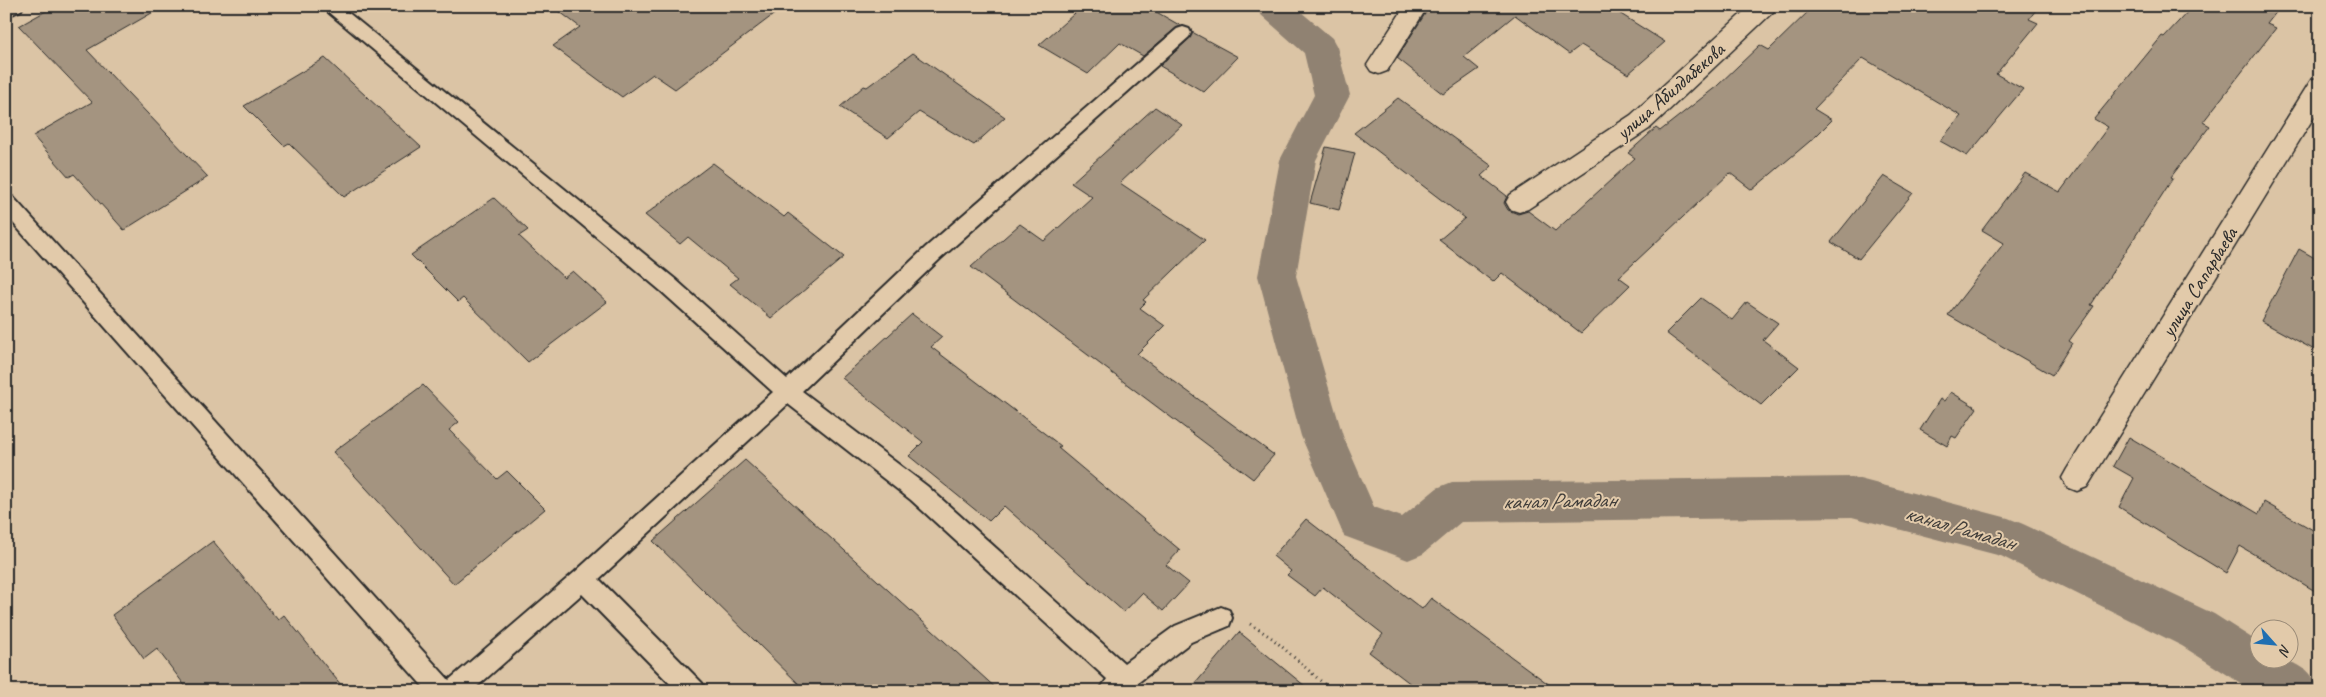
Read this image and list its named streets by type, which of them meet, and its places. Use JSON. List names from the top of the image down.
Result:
{
  "streets": {
    "street": ["улица Абилдабекова", "улица Сапарбаева"]
  },
  "water": ["канал Рамадан"],
  "north": "bottom right"
}
